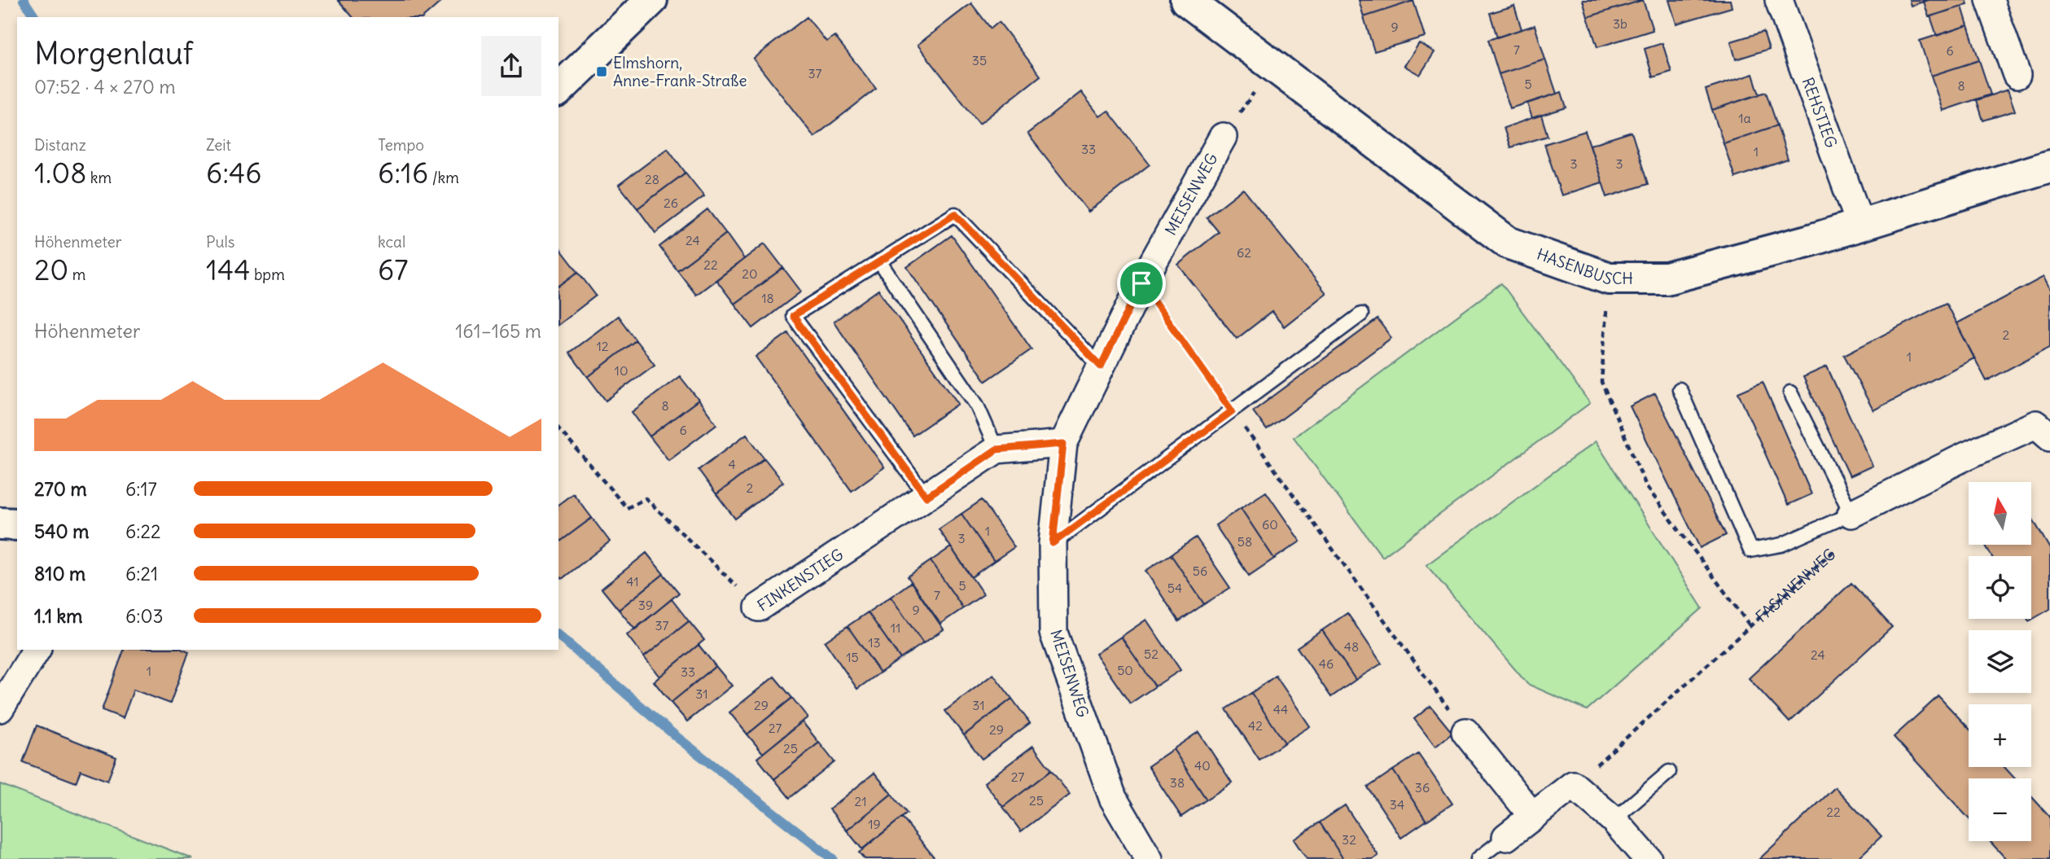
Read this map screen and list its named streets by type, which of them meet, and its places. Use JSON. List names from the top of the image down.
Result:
{
  "streets": {
    "main road": ["HASENBUSCH"],
    "street": ["REHSTIEG", "MEISENWEG", "FINKENSTIEG"],
    "path": ["FASANENWEG"]
  },
  "crossings": [
    ["REHSTIEG", "HASENBUSCH"],
    ["MEISENWEG", "FINKENSTIEG"]
  ],
  "places": {
    "transit": ["Elmshorn, Anne-Frank-Straße"]
  },
  "house_numbers": [
    "3b",
    "9",
    "7",
    "6",
    "35",
    "37",
    "5",
    "8",
    "1a",
    "33",
    "1",
    "3",
    "3",
    "28",
    "26",
    "24",
    "62",
    "22",
    "20",
    "18",
    "2",
    "12",
    "1",
    "10",
    "8",
    "6",
    "4",
    "2",
    "60",
    "1",
    "3",
    "58",
    "56",
    "41",
    "5",
    "54",
    "7",
    "39",
    "9",
    "37",
    "11",
    "13",
    "48",
    "52",
    "24",
    "15",
    "46",
    "50",
    "1",
    "33",
    "31",
    "29",
    "31",
    "44",
    "42",
    "27",
    "29",
    "25",
    "40",
    "27",
    "38",
    "36",
    "25",
    "21",
    "34",
    "22",
    "19",
    "32"
  ],
  "north": "top",
  "page": {
    "heading": ["Morgenlauf", "07:52 · 4 × 270 m"],
    "stats": [
      ["Distanz", "1.08 km"],
      ["Zeit", "6:46"],
      ["Tempo", "6:16 /km"],
      ["Höhenmeter", "20 m"],
      ["Puls", "144 bpm"],
      ["kcal", "67"]
    ],
    "chart": ["Höhenmeter", "161–165 m"],
    "list": [
      {
        "name": "270 m",
        "note": "6:17"
      },
      {
        "name": "540 m",
        "note": "6:22"
      },
      {
        "name": "810 m",
        "note": "6:21"
      },
      {
        "name": "1.1 km",
        "note": "6:03"
      }
    ],
    "map_buttons": ["+", "−"]
  }
}
